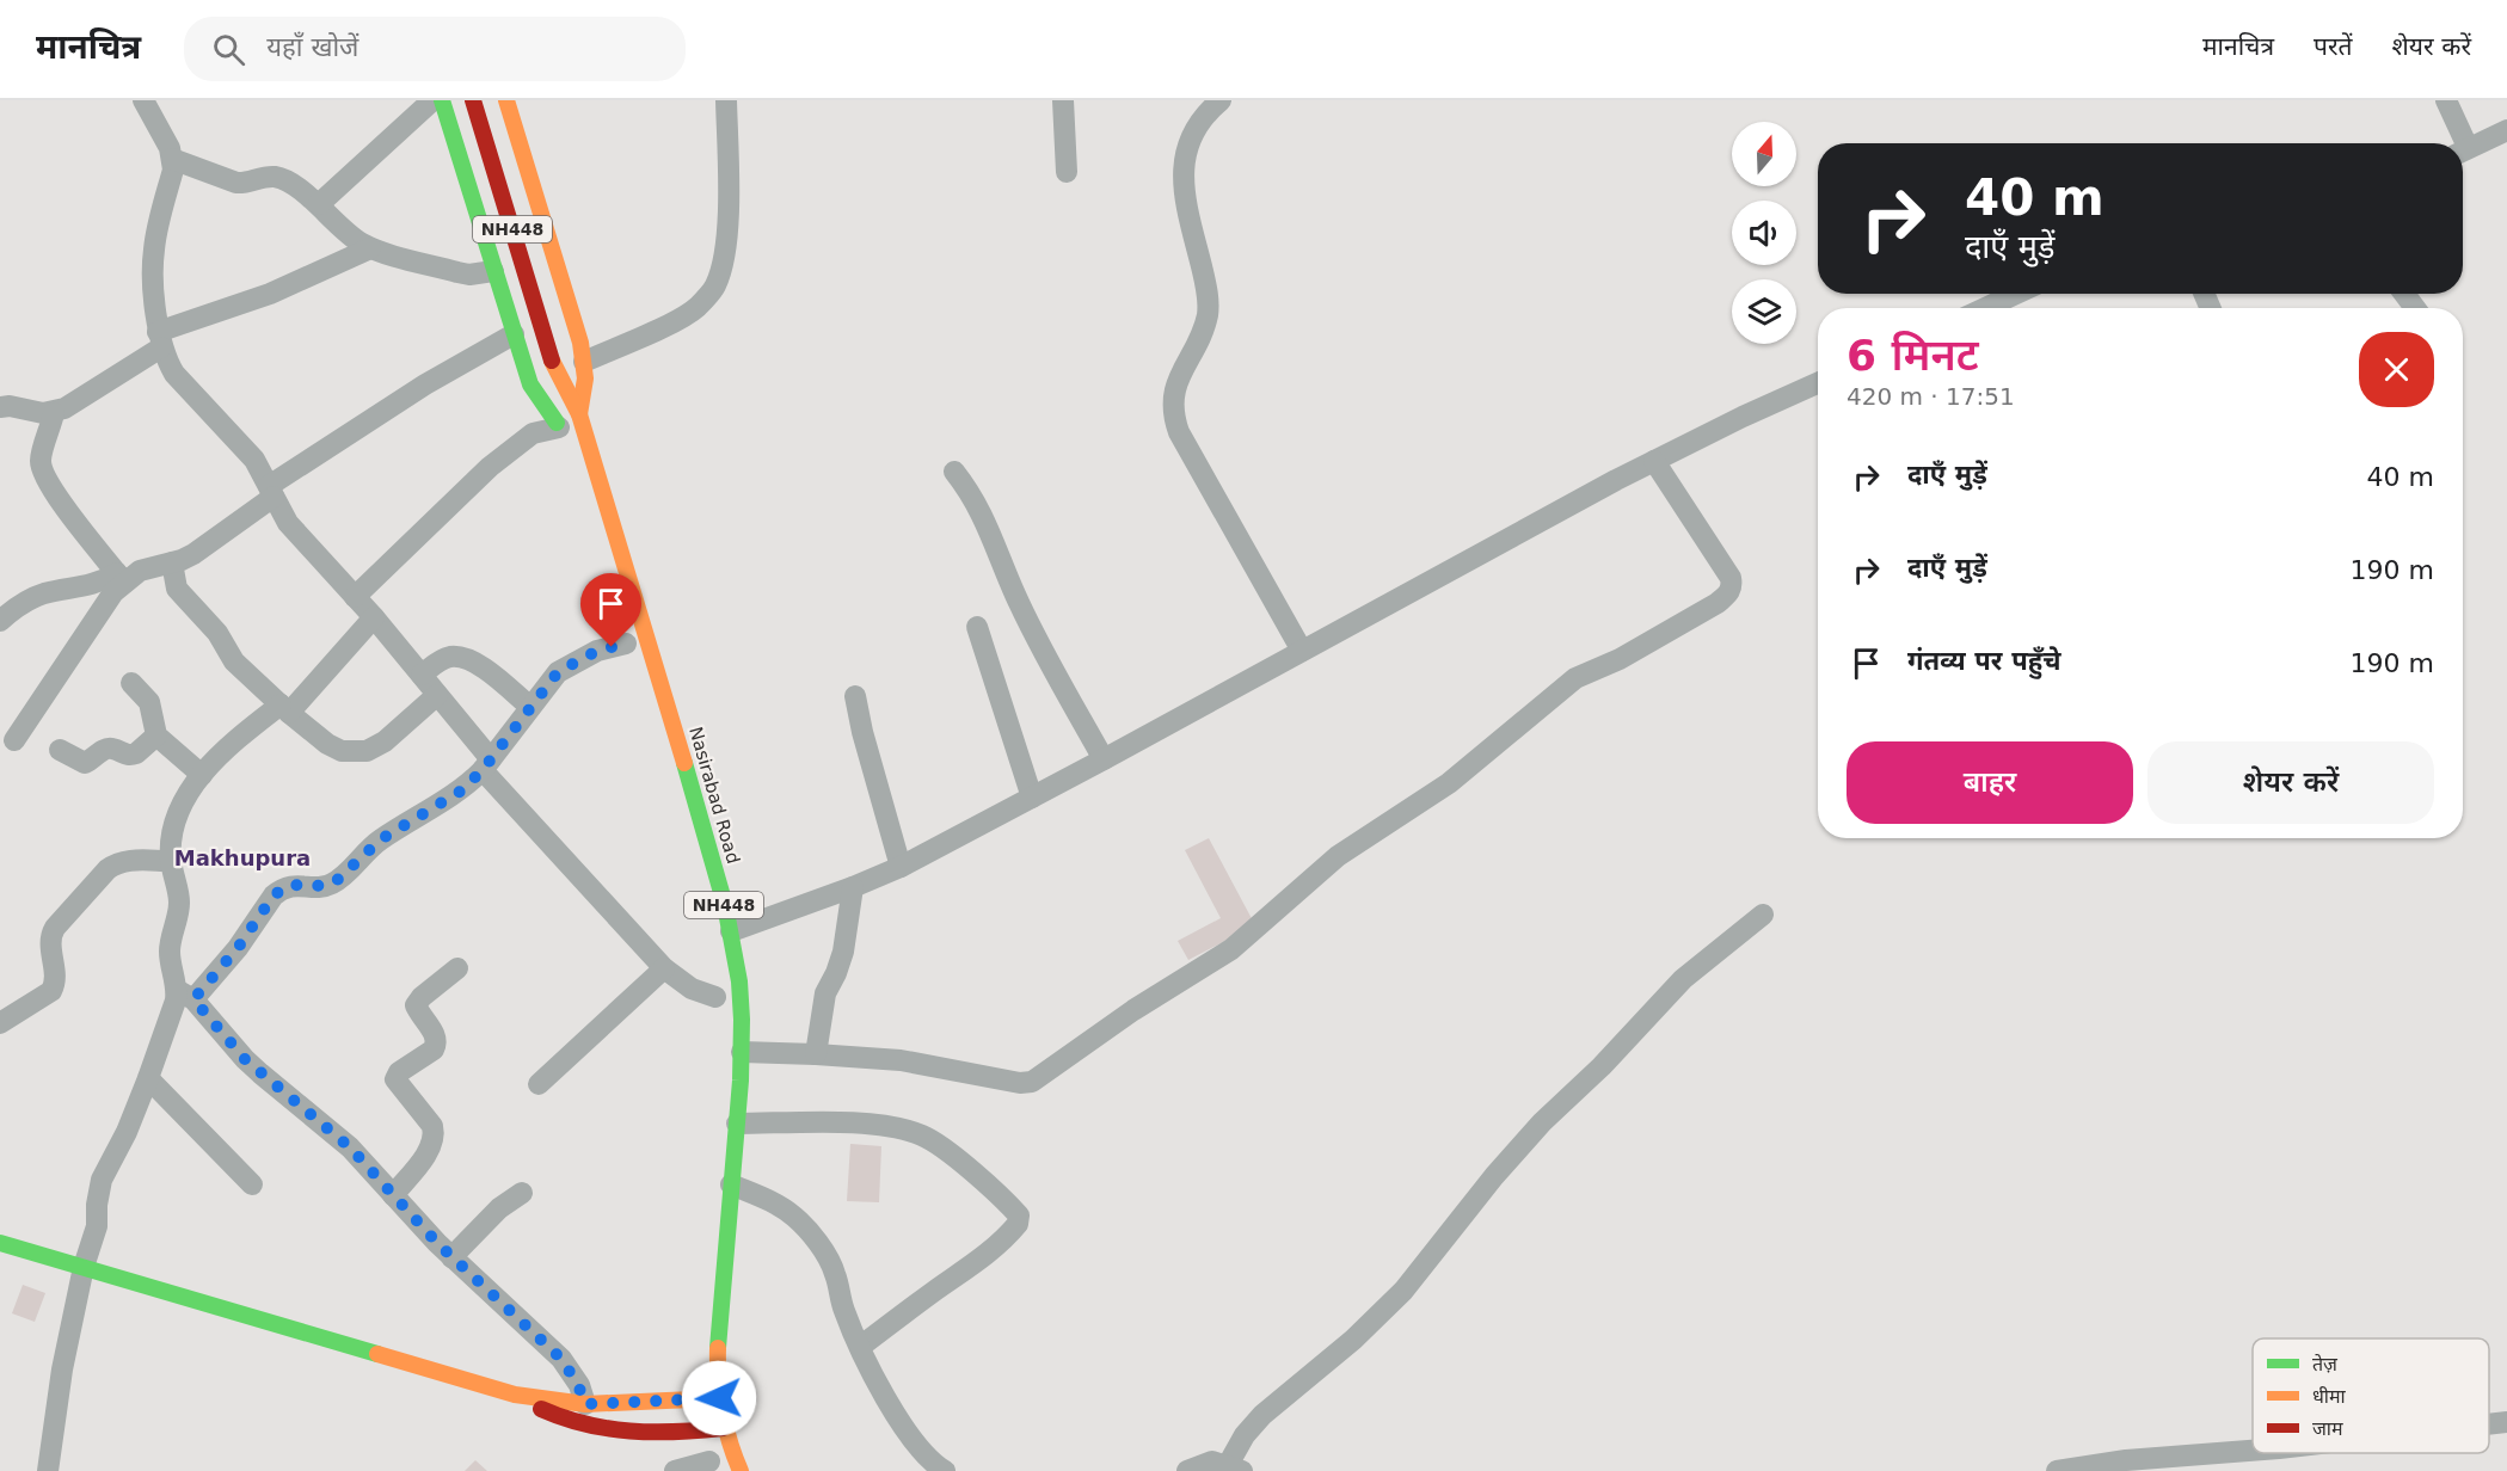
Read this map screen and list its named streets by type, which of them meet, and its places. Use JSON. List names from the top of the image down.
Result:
{
  "streets": {
    "main road": ["NH448", "Nasirabad Road"]
  },
  "districts": ["Makhupura"],
  "legend": ["तेज़", "धीमा", "जाम"],
  "north": "top",
  "page": {
    "header": "मानचित्र",
    "search": "यहाँ खोजें",
    "nav": ["मानचित्र", "परतें", "शेयर करें"],
    "turn": ["40 m", "दाएँ मुड़ें"],
    "heading": ["6 मिनट", "420 m · 17:51"],
    "list": [
      {
        "name": "दाएँ मुड़ें",
        "value": "40 m"
      },
      {
        "name": "दाएँ मुड़ें",
        "value": "190 m"
      },
      {
        "name": "गंतव्य पर पहुँचे",
        "value": "190 m"
      }
    ],
    "buttons": ["बाहर", "शेयर करें"]
  }
}
